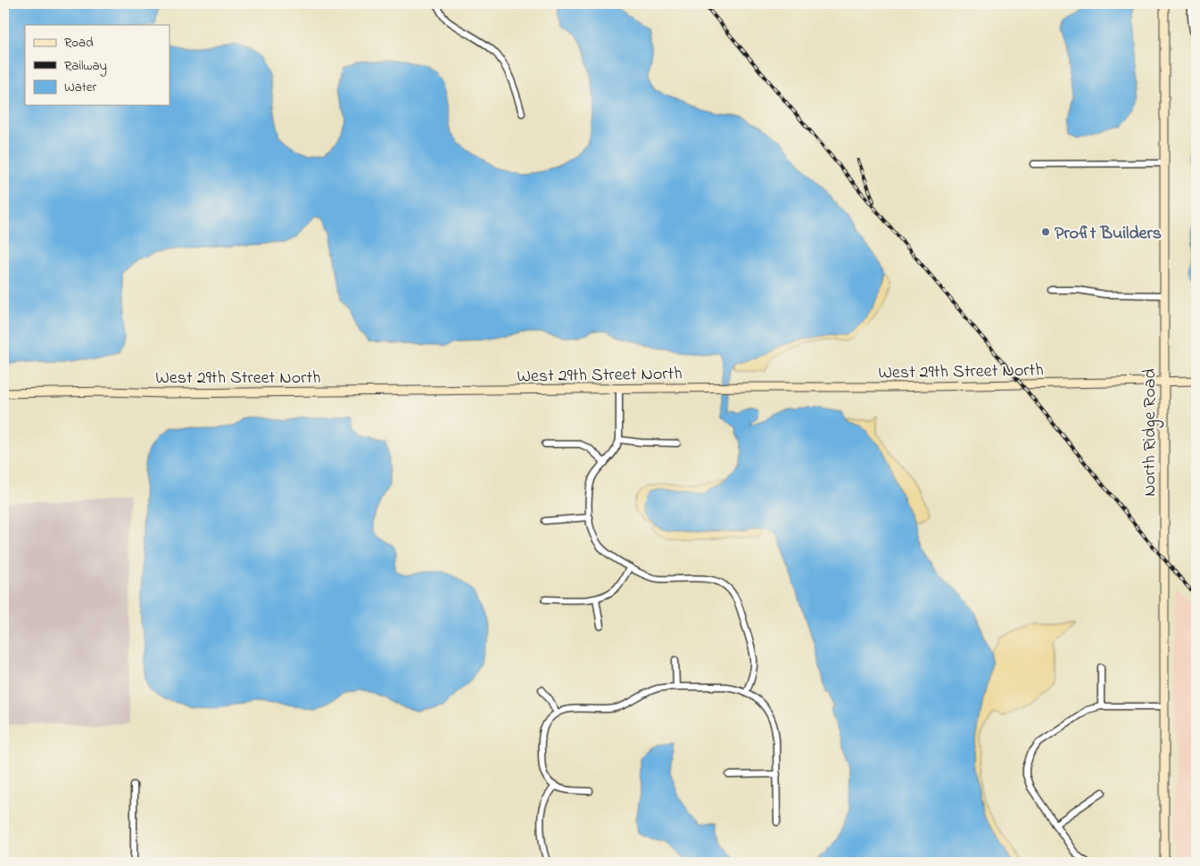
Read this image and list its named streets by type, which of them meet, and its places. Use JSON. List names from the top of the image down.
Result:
{
  "streets": {
    "main road": ["West 29th Street North", "North Ridge Road"]
  },
  "crossings": [
    ["West 29th Street North", "North Ridge Road"]
  ],
  "places": ["Profit Builders"],
  "legend": ["Road", "Railway", "Water"]
}
